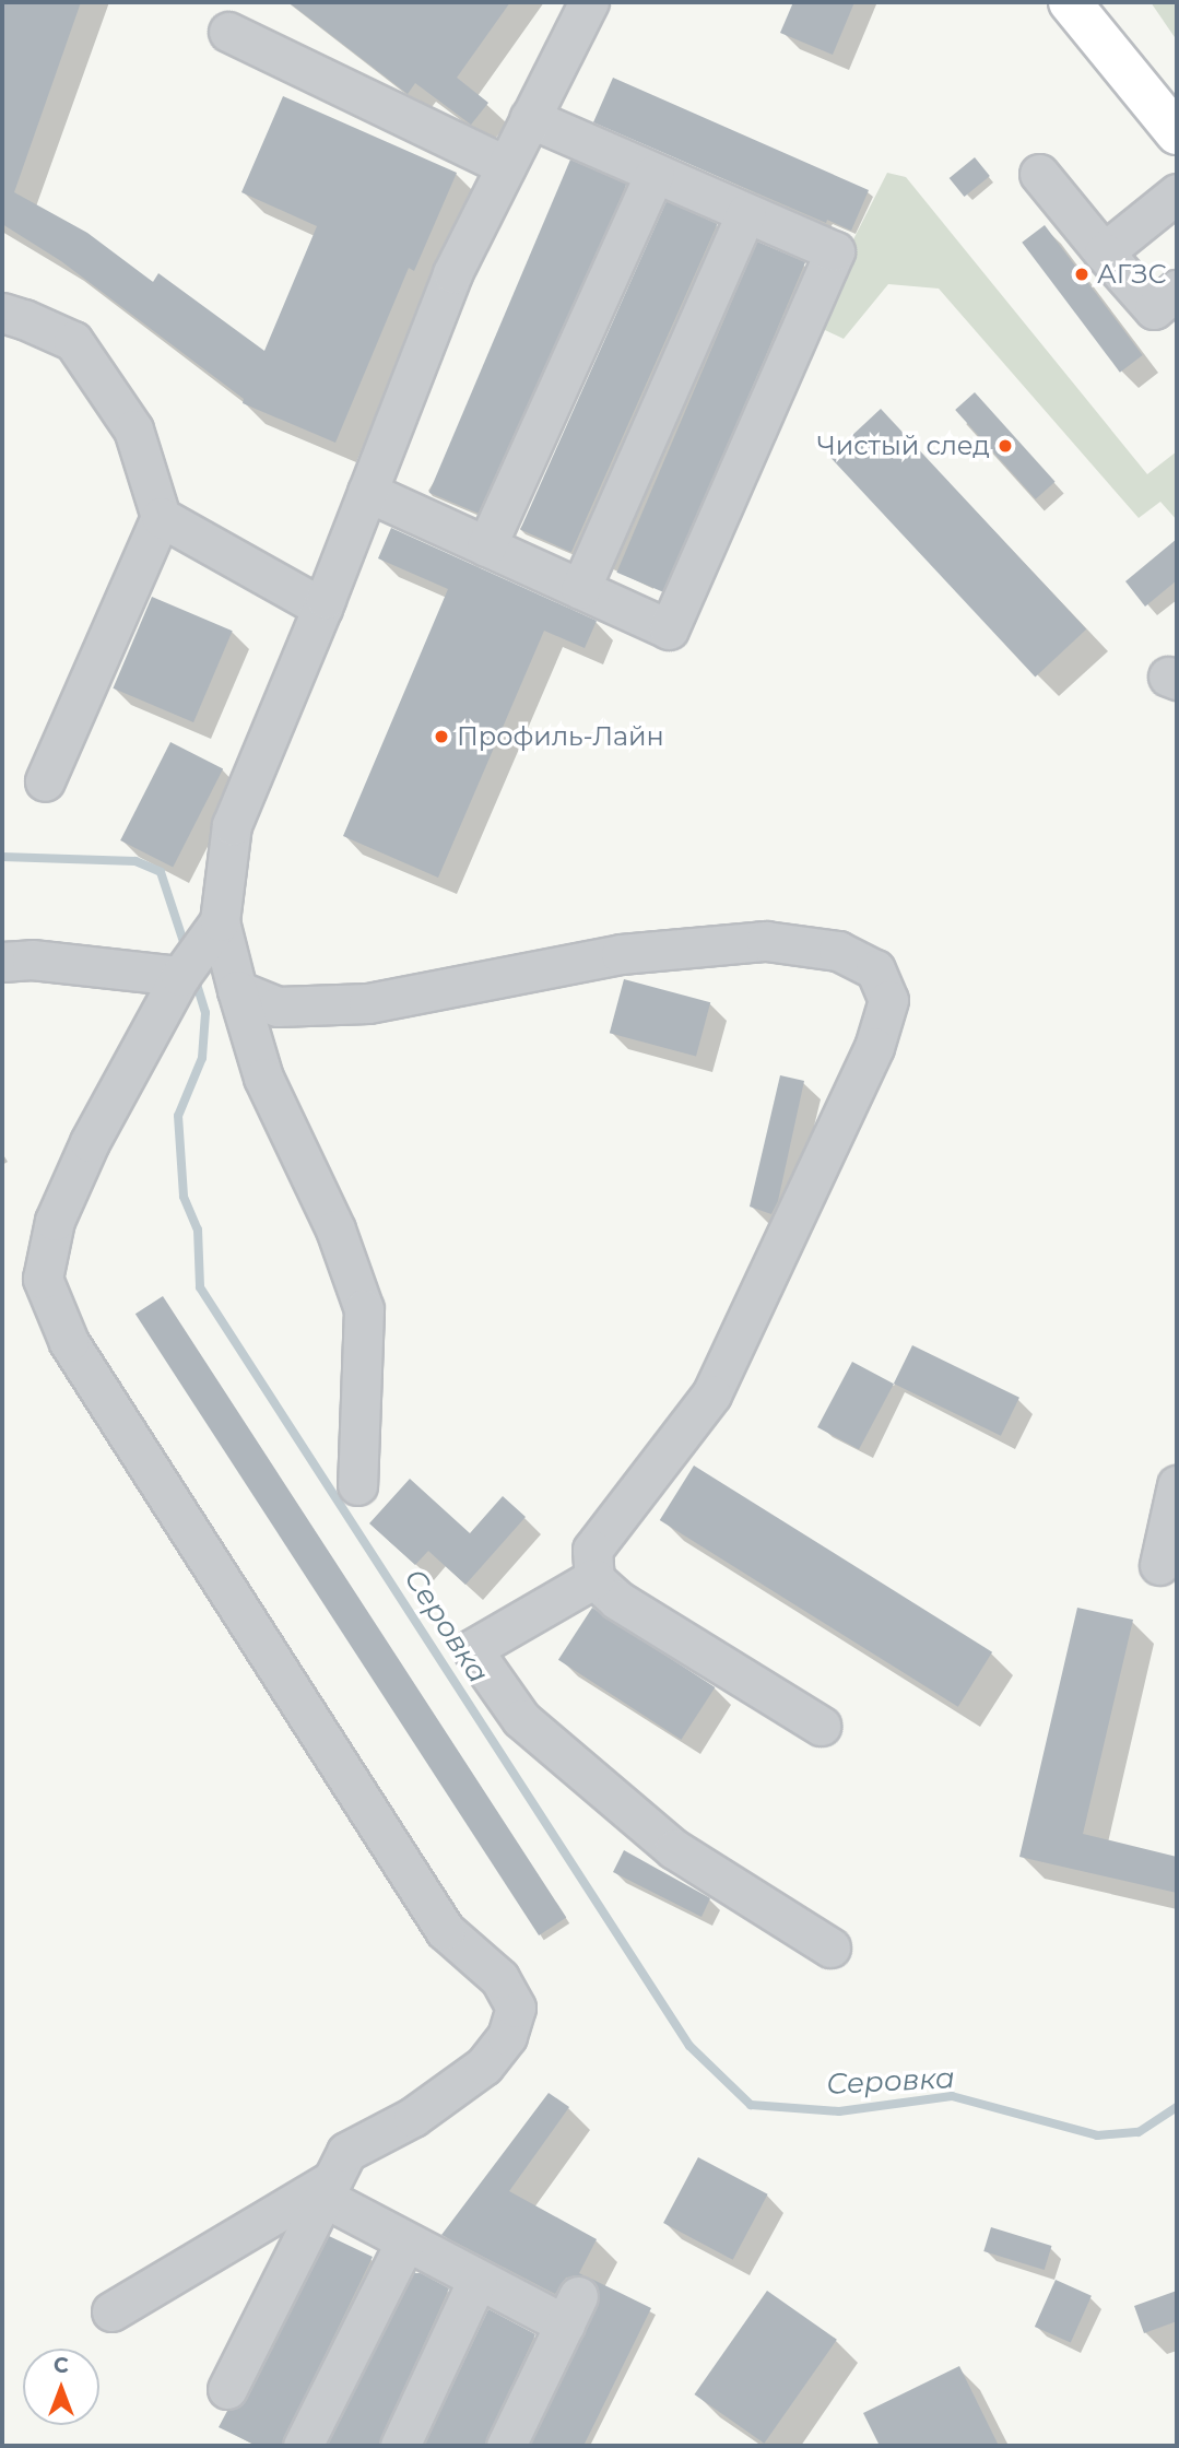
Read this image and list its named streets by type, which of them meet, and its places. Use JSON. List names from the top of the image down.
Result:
{
  "water": ["Серовка"],
  "places": ["АГЗС", "Чистый след", "Профиль-Лайн"],
  "north": "top"
}
